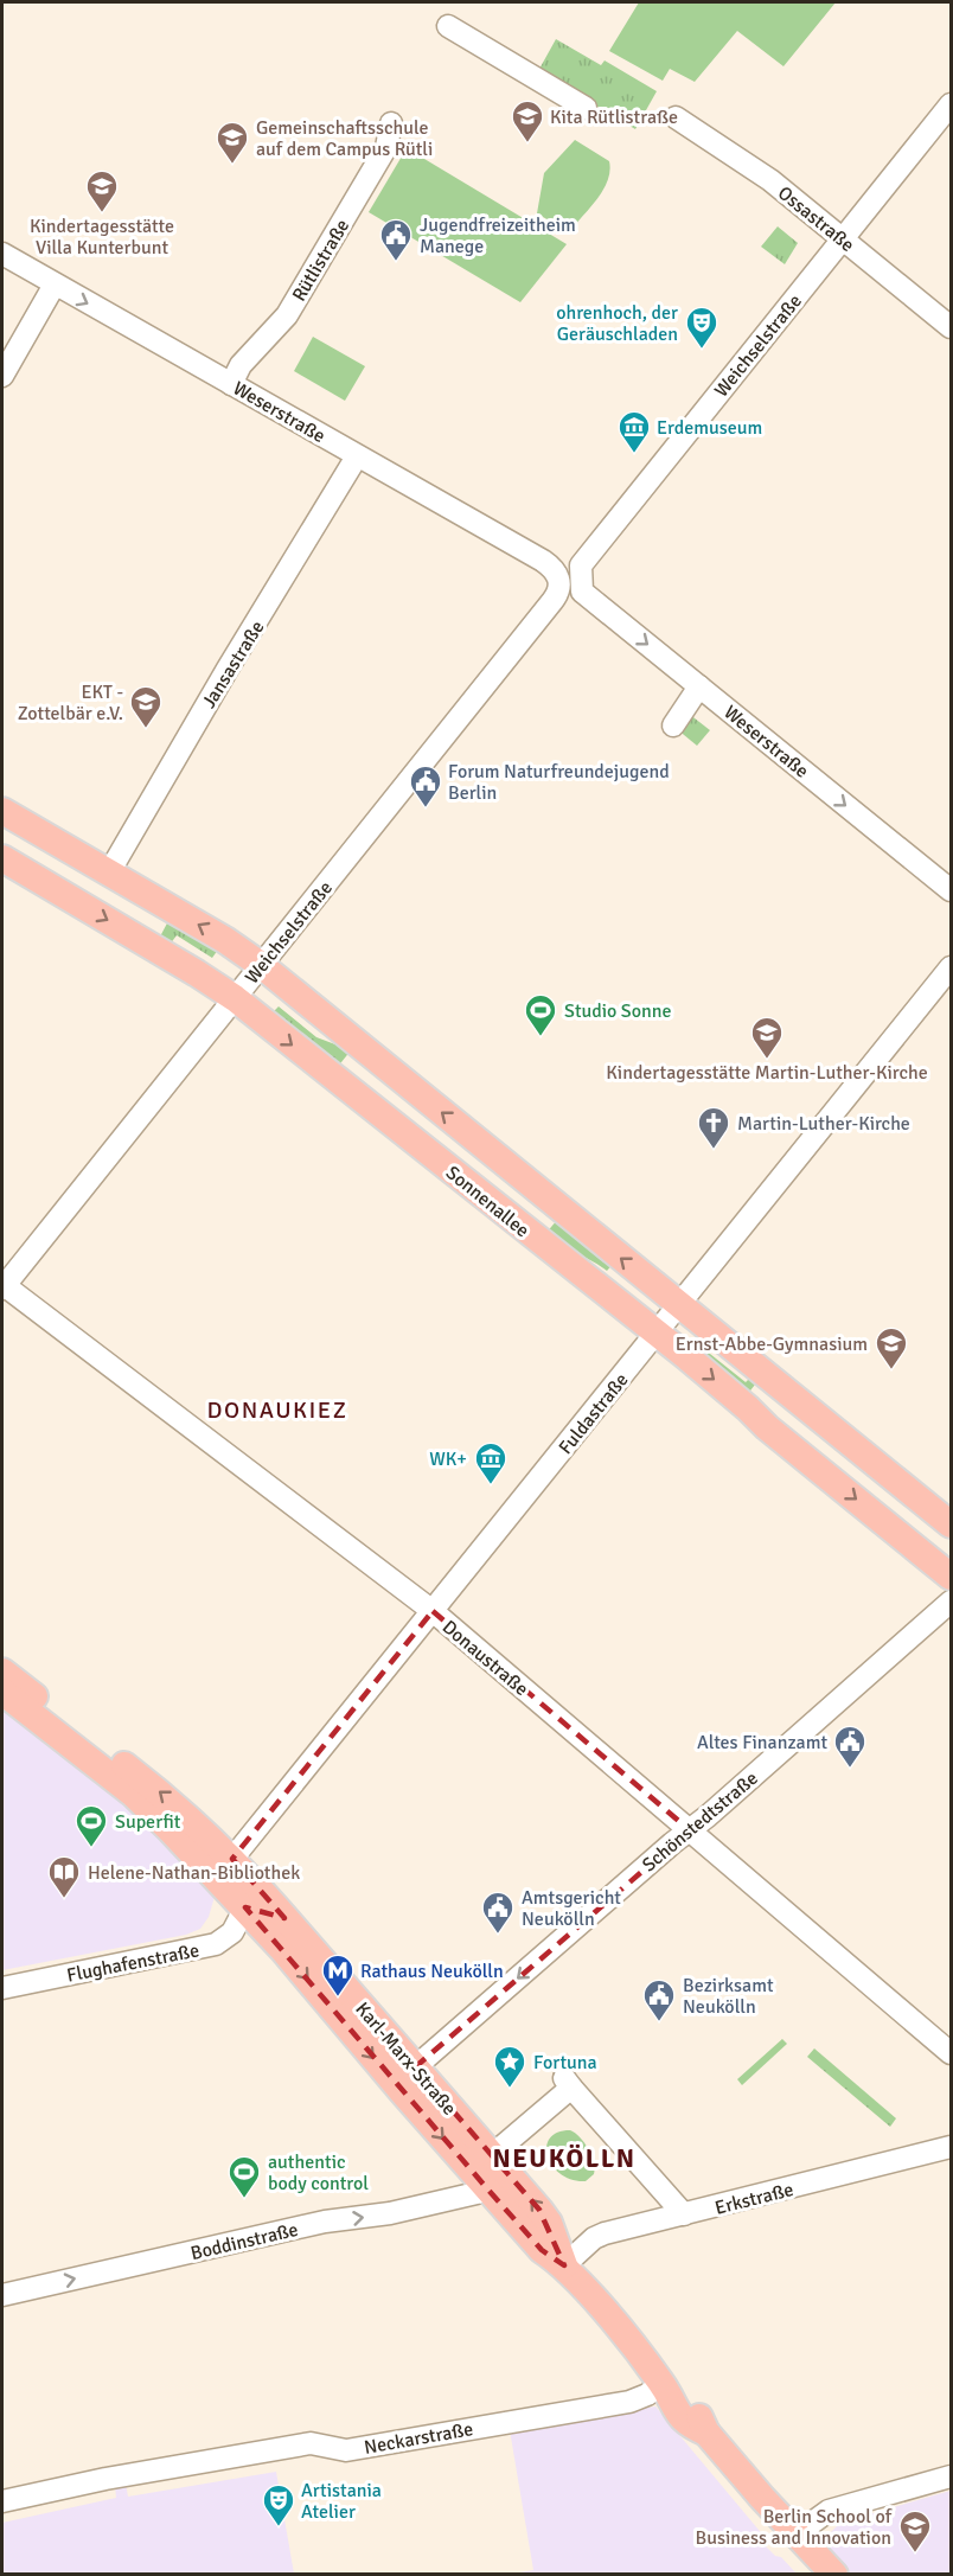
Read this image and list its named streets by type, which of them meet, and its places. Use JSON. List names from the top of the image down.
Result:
{
  "streets": {
    "main road": ["Sonnenallee", "Karl-Marx-Straße"],
    "street": [
      "Ossastraße",
      "Rütlistraße",
      "Weichselstraße",
      "Weserstraße",
      "Jansastraße",
      "Fuldastraße",
      "Donaustraße",
      "Schönstedtstraße",
      "Flughafenstraße",
      "Erkstraße",
      "Boddinstraße",
      "Neckarstraße"
    ]
  },
  "crossings": [
    ["Ossastraße", "Weichselstraße"],
    ["Rütlistraße", "Weserstraße"],
    ["Weichselstraße", "Weserstraße"],
    ["Weichselstraße", "Sonnenallee"],
    ["Weichselstraße", "Donaustraße"],
    ["Weserstraße", "Jansastraße"],
    ["Jansastraße", "Sonnenallee"],
    ["Sonnenallee", "Fuldastraße"],
    ["Fuldastraße", "Donaustraße"],
    ["Fuldastraße", "Karl-Marx-Straße"],
    ["Donaustraße", "Schönstedtstraße"],
    ["Schönstedtstraße", "Karl-Marx-Straße"],
    ["Flughafenstraße", "Karl-Marx-Straße"],
    ["Karl-Marx-Straße", "Erkstraße"],
    ["Karl-Marx-Straße", "Boddinstraße"],
    ["Karl-Marx-Straße", "Neckarstraße"]
  ],
  "one_way": ["Weserstraße", "Schönstedtstraße", "Boddinstraße"],
  "districts": ["DONAUKIEZ", "NEUKÖLLN"],
  "places": {
    "school or university": [
      "Kita Rütlistraße",
      "Gemeinschaftsschule auf dem Campus Rütli",
      "Kindertagesstätte Villa Kunterbunt",
      "EKT - Zottelbär e.V.",
      "Kindertagesstätte Martin-Luther-Kirche",
      "Ernst-Abbe-Gymnasium",
      "Berlin School of Business and Innovation"
    ],
    "public building": [
      "Jugendfreizeitheim Manege",
      "Forum Naturfreundejugend Berlin",
      "Altes Finanzamt",
      "Amtsgericht Neukölln",
      "Bezirksamt Neukölln"
    ],
    "theatre": ["ohrenhoch, der Geräuschladen", "Artistania Atelier"],
    "museum": ["Erdemuseum", "WK+"],
    "sports": ["Studio Sonne", "Superfit", "authentic body control"],
    "church": ["Martin-Luther-Kirche"],
    "library": ["Helene-Nathan-Bibliothek"],
    "metro station": ["Rathaus Neukölln"],
    "place": ["Fortuna"]
  }
}
